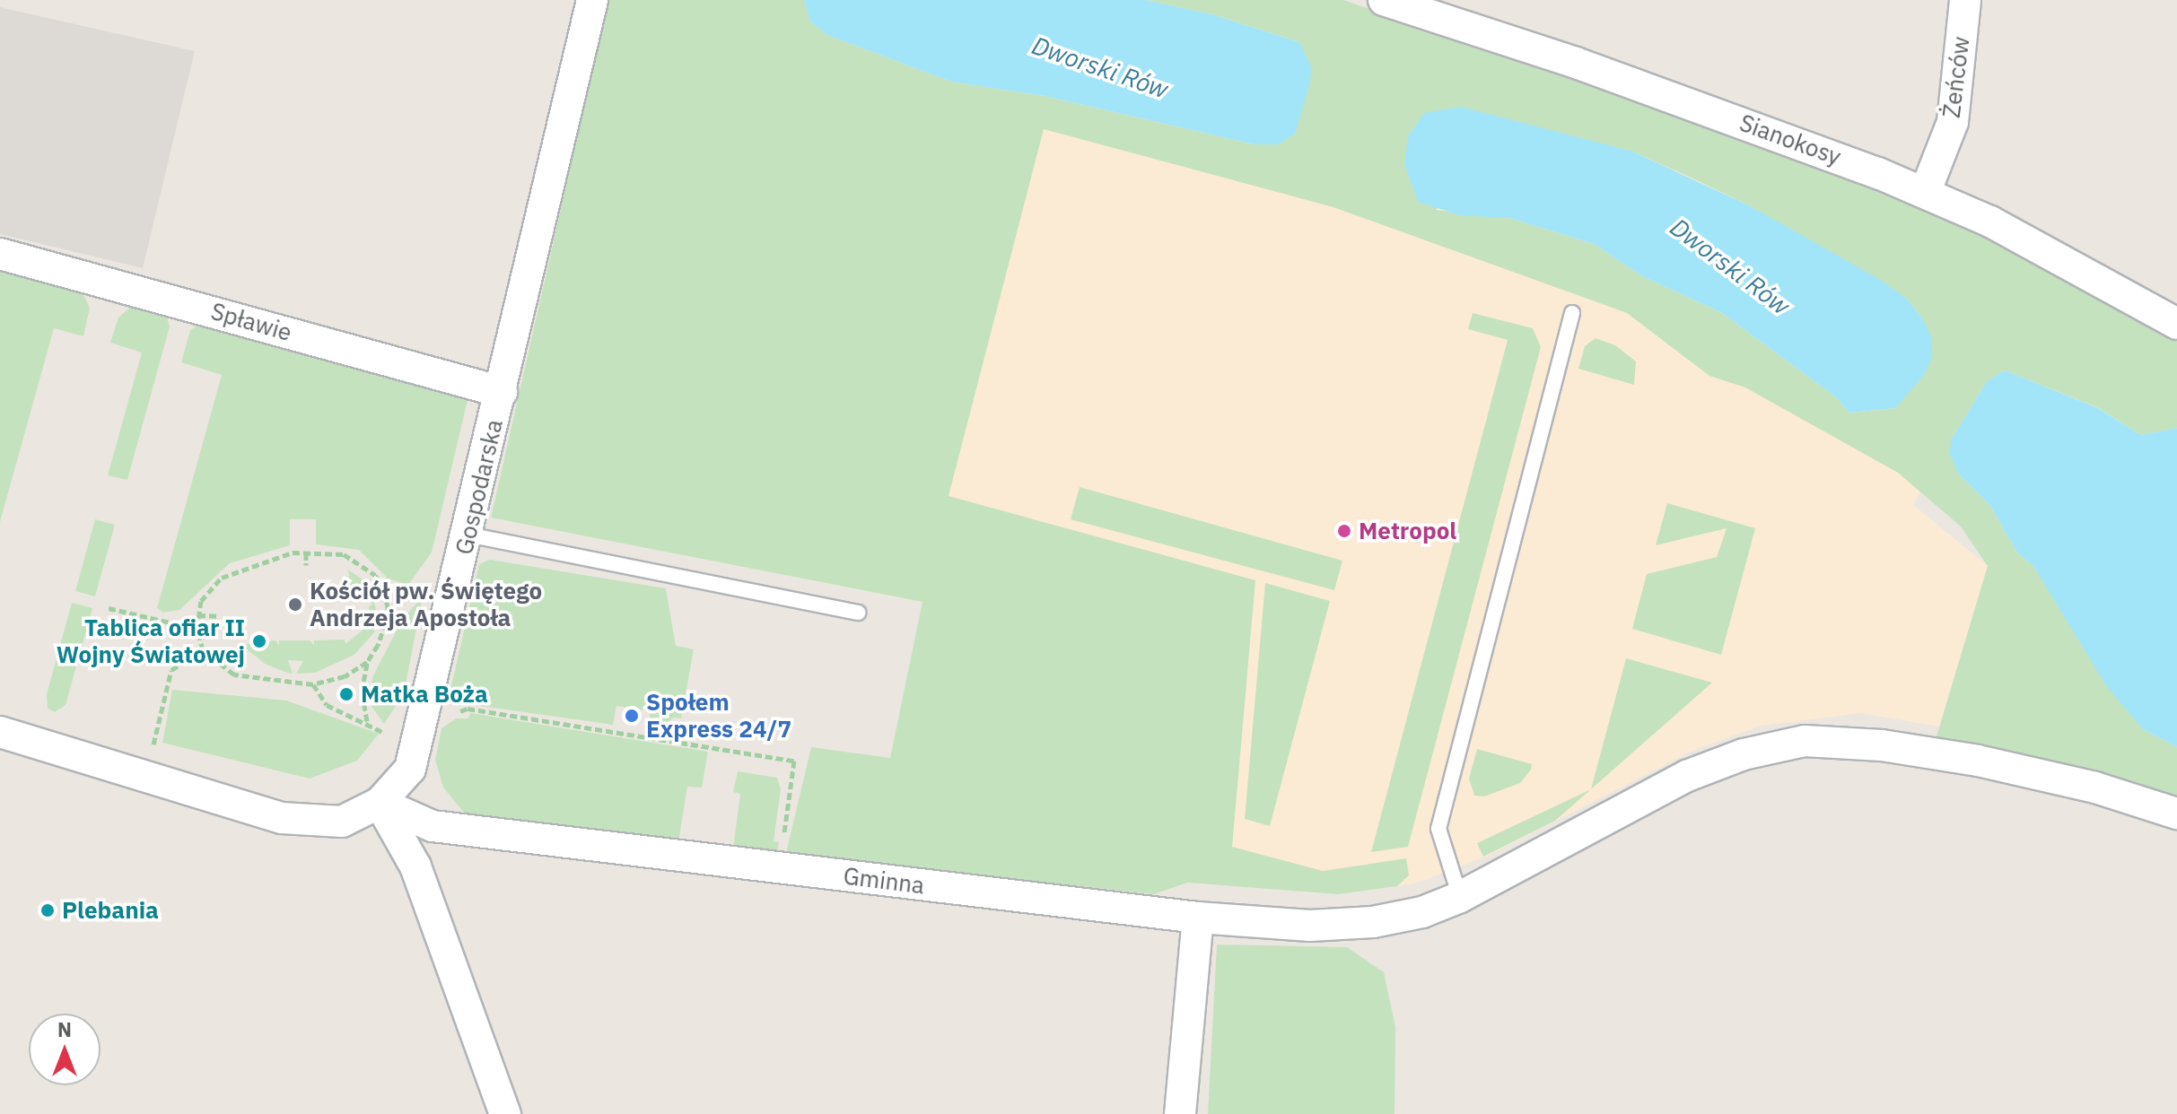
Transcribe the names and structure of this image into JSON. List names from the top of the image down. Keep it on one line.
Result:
{"streets":{"street":["Żeńców","Sianokosy","Spławie","Gospodarska","Gminna"]},"crossings":[["Żeńców","Sianokosy"],["Spławie","Gospodarska"],["Gospodarska","Gminna"]],"water":["Dworski Rów"],"places":["Metropol","Kościół pw. Świętego Andrzeja Apostoła","Tablica ofiar II Wojny Światowej","Matka Boża","Społem Express 24/7","Plebania"],"north":"top"}
